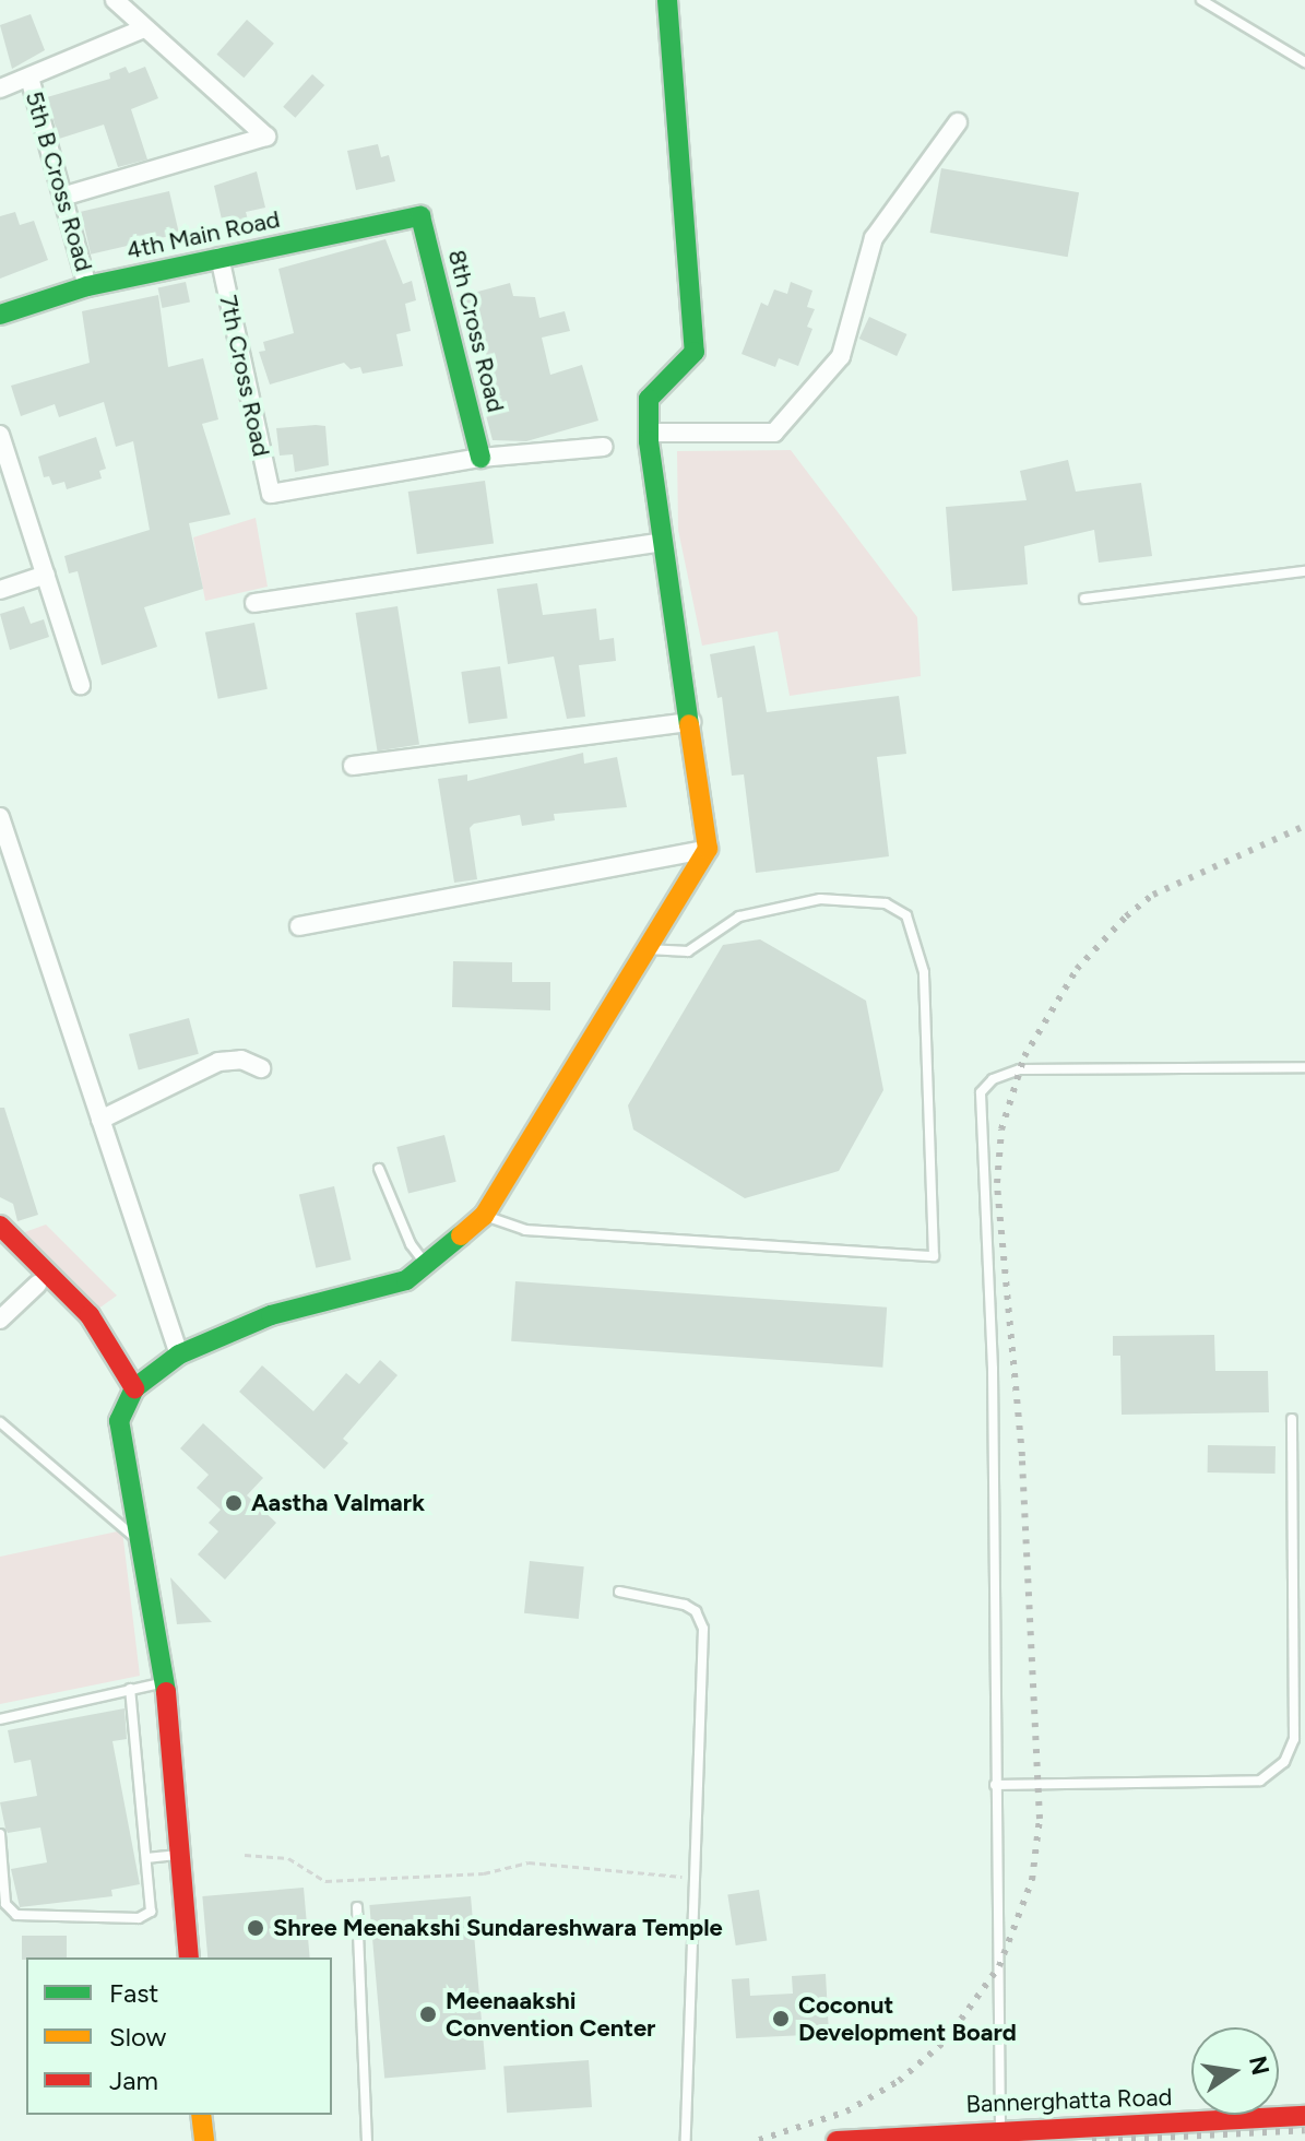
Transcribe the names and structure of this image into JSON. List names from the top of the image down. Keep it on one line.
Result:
{"streets":{"street":["5th B Cross Road","4th Main Road","8th Cross Road","7th Cross Road","Bannerghatta Road"]},"crossings":[["5th B Cross Road","4th Main Road"],["4th Main Road","8th Cross Road"],["4th Main Road","7th Cross Road"],["8th Cross Road","7th Cross Road"]],"places":["Aastha Valmark","Shree Meenakshi Sundareshwara Temple","Meenaakshi Convention Center","Coconut Development Board"],"legend":["Fast","Slow","Jam"],"north":"right"}
